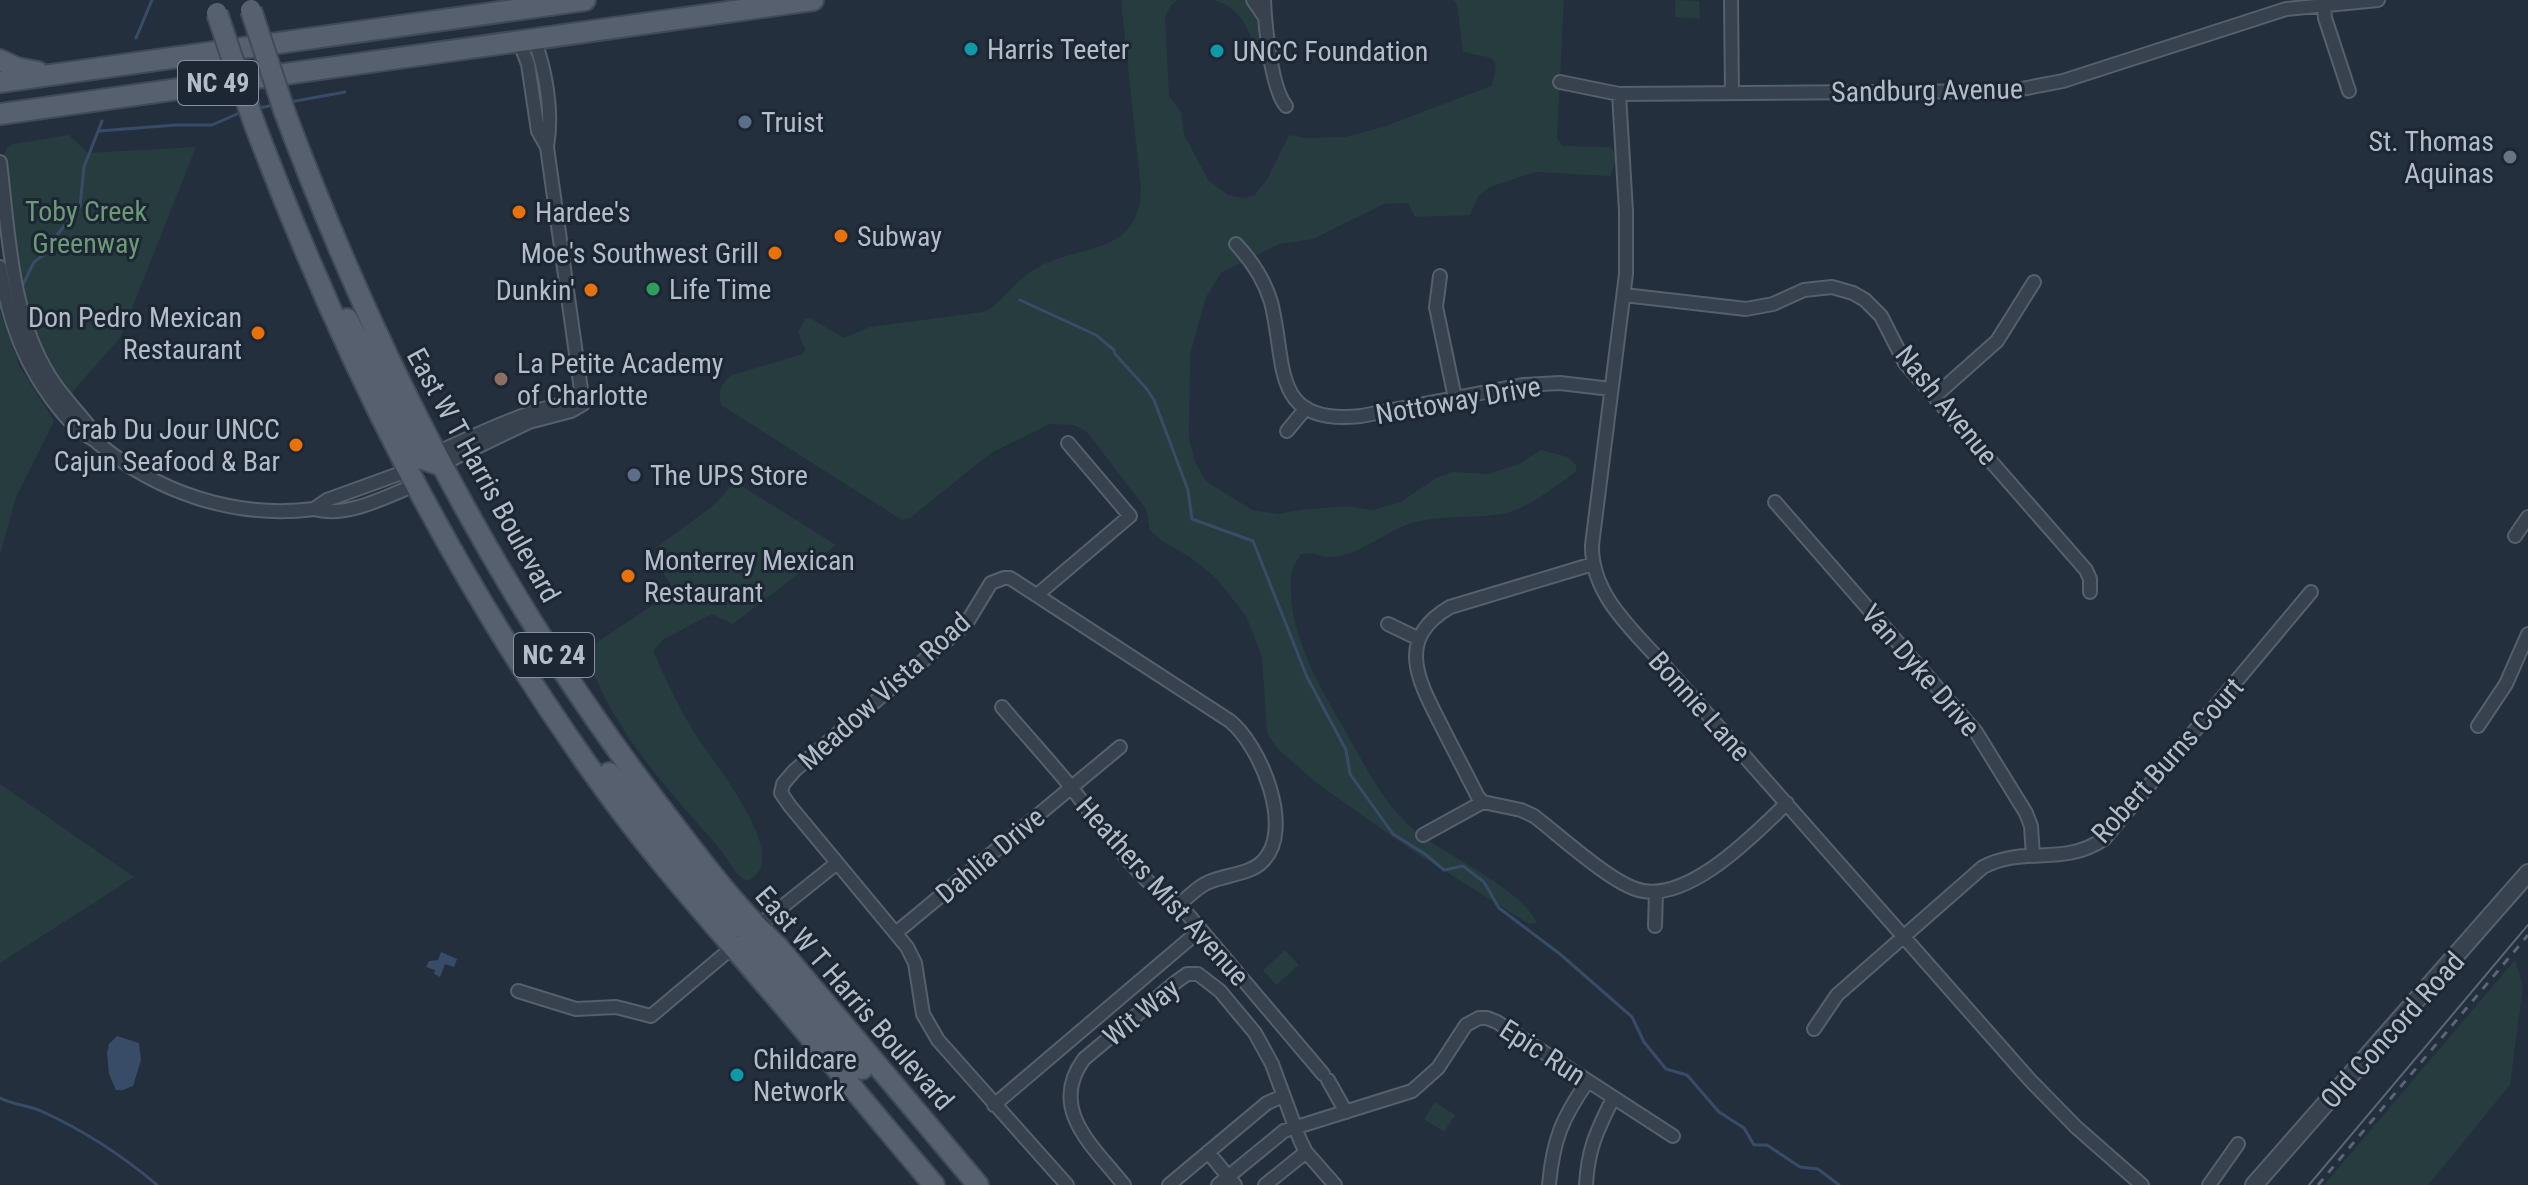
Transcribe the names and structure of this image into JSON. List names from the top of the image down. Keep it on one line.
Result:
{"streets":{"main road":["NC 49","East W T Harris Boulevard","NC 24"],"street":["Sandburg Avenue","Nottoway Drive","Nash Avenue","Van Dyke Drive","Meadow Vista Road","Bonnie Lane","Robert Burns Court","Dahlia Drive","Heathers Mist Avenue","Wit Way","Old Concord Road","Epic Run"]},"crossings":[["Sandburg Avenue","Bonnie Lane"],["Nottoway Drive","Bonnie Lane"],["Nash Avenue","Bonnie Lane"],["Van Dyke Drive","Robert Burns Court"],["Meadow Vista Road","Dahlia Drive"],["Meadow Vista Road","Heathers Mist Avenue"],["Bonnie Lane","Robert Burns Court"],["Dahlia Drive","Heathers Mist Avenue"],["Heathers Mist Avenue","Epic Run"],["Wit Way","Epic Run"]],"parks":["Toby Creek Greenway"],"places":["Harris Teeter","UNCC Foundation","Truist","St. Thomas Aquinas","Hardee's","Subway","Moe's Southwest Grill","Life Time","Dunkin'","Don Pedro Mexican Restaurant","La Petite Academy of Charlotte","Crab Du Jour UNCC Cajun Seafood & Bar","The UPS Store","Monterrey Mexican Restaurant","Childcare Network"]}
